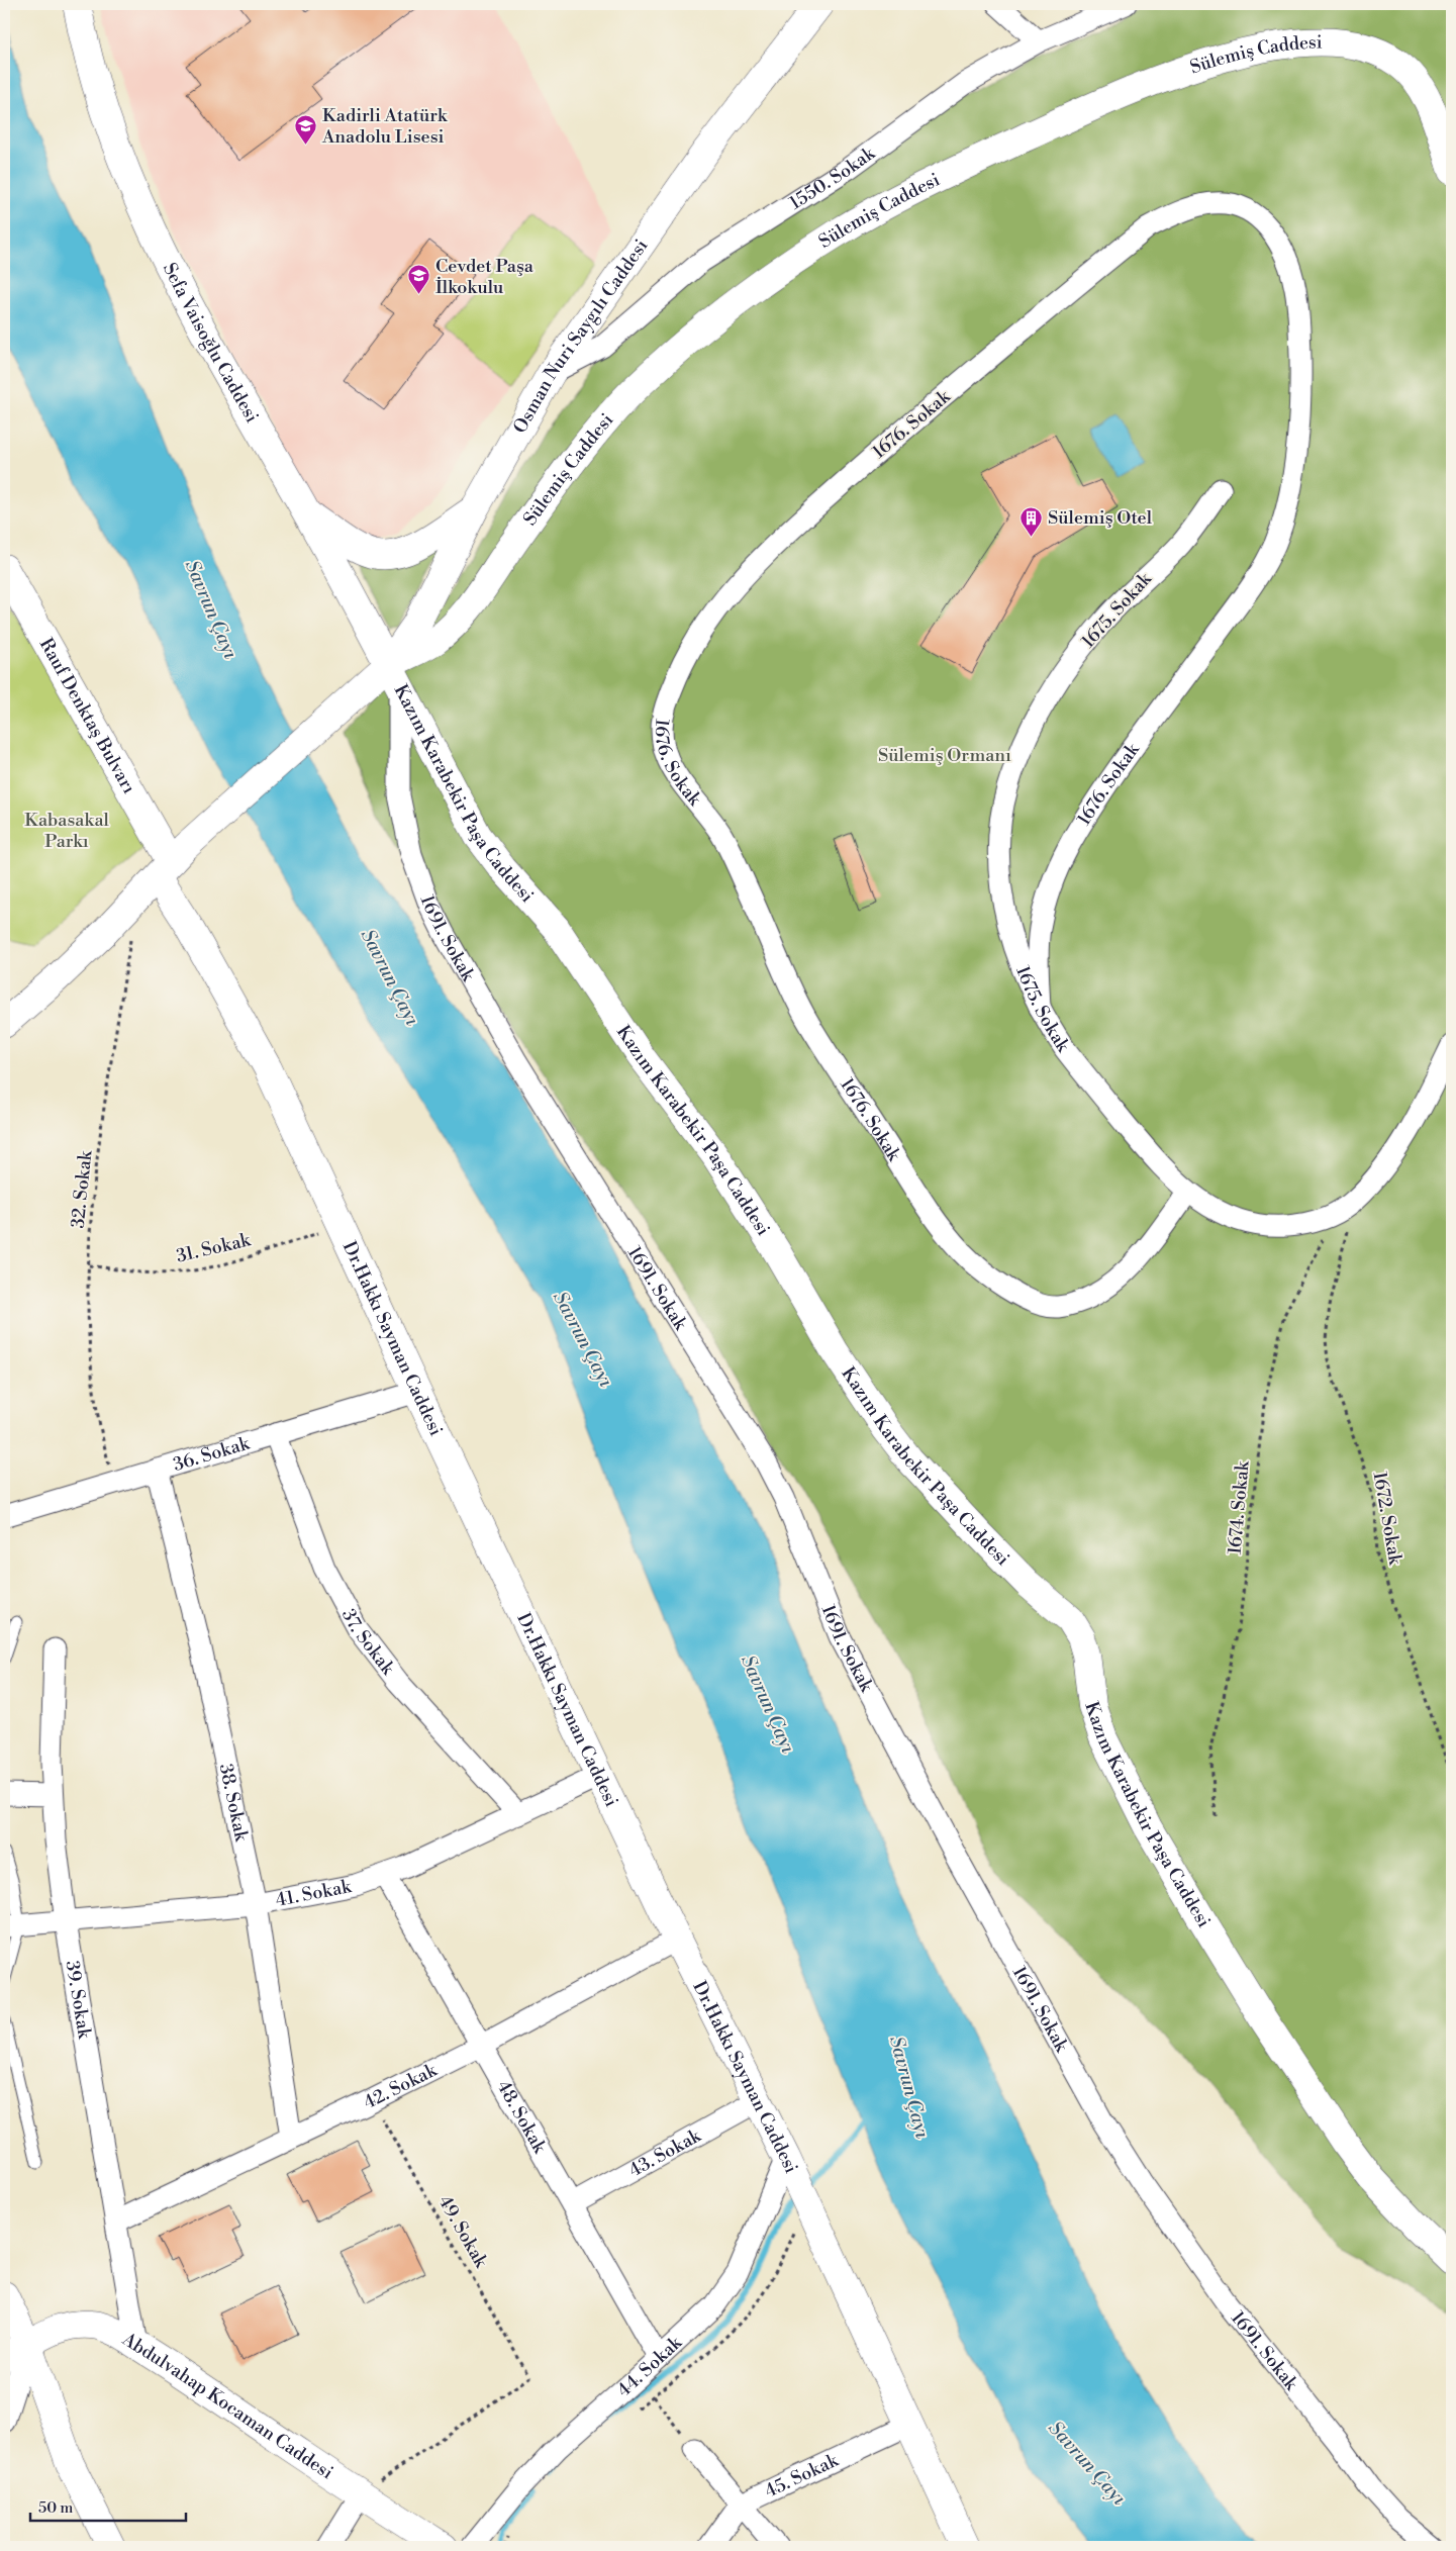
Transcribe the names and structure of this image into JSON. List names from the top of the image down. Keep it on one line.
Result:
{"streets":{"street":["Sülemiş Caddesi","1550. Sokak","Osman Nuri Saygılı Caddesi","Sefa Vaisoğlu Caddesi","1676. Sokak","1675. Sokak","Rauf Denktaş Bulvarı","Kazım Karabekir Paşa Caddesi","1691. Sokak","Dr.Hakkı Sayman Caddesi","36. Sokak","37. Sokak","38. Sokak","41. Sokak","39. Sokak","42. Sokak","48. Sokak","43. Sokak","44. Sokak","Abdulvahap Kocaman Caddesi","45. Sokak"],"path":["32. Sokak","31. Sokak","1674. Sokak","1672. Sokak","49. Sokak"]},"crossings":[["Sülemiş Caddesi","Osman Nuri Saygılı Caddesi"],["Sülemiş Caddesi","Sefa Vaisoğlu Caddesi"],["Sülemiş Caddesi","Kazım Karabekir Paşa Caddesi"],["Sülemiş Caddesi","1691. Sokak"],["1550. Sokak","Osman Nuri Saygılı Caddesi"],["Osman Nuri Saygılı Caddesi","Sefa Vaisoğlu Caddesi"],["Osman Nuri Saygılı Caddesi","Rauf Denktaş Bulvarı"],["Osman Nuri Saygılı Caddesi","Kazım Karabekir Paşa Caddesi"],["Osman Nuri Saygılı Caddesi","1691. Sokak"],["Osman Nuri Saygılı Caddesi","Dr.Hakkı Sayman Caddesi"],["Sefa Vaisoğlu Caddesi","Kazım Karabekir Paşa Caddesi"],["Sefa Vaisoğlu Caddesi","1691. Sokak"],["1676. Sokak","1675. Sokak"],["1675. Sokak","1674. Sokak"],["1675. Sokak","1672. Sokak"],["Rauf Denktaş Bulvarı","Dr.Hakkı Sayman Caddesi"],["Kazım Karabekir Paşa Caddesi","1691. Sokak"],["32. Sokak","31. Sokak"],["32. Sokak","36. Sokak"],["31. Sokak","Dr.Hakkı Sayman Caddesi"],["Dr.Hakkı Sayman Caddesi","36. Sokak"],["Dr.Hakkı Sayman Caddesi","41. Sokak"],["Dr.Hakkı Sayman Caddesi","42. Sokak"],["Dr.Hakkı Sayman Caddesi","43. Sokak"],["Dr.Hakkı Sayman Caddesi","44. Sokak"],["Dr.Hakkı Sayman Caddesi","45. Sokak"],["36. Sokak","37. Sokak"],["36. Sokak","38. Sokak"],["1674. Sokak","1672. Sokak"],["37. Sokak","41. Sokak"],["38. Sokak","41. Sokak"],["38. Sokak","42. Sokak"],["41. Sokak","39. Sokak"],["41. Sokak","48. Sokak"],["39. Sokak","42. Sokak"],["39. Sokak","Abdulvahap Kocaman Caddesi"],["42. Sokak","48. Sokak"],["42. Sokak","49. Sokak"],["48. Sokak","43. Sokak"],["48. Sokak","44. Sokak"],["49. Sokak","Abdulvahap Kocaman Caddesi"]],"water":["Savrun Çayı"],"parks":["Sülemiş Ormanı","Kabasakal Parkı"],"places":{"school or university":["Kadirli Atatürk Anadolu Lisesi","Cevdet Paşa İlkokulu"],"building":["Sülemiş Otel"]},"scale_bar":"50 m"}
